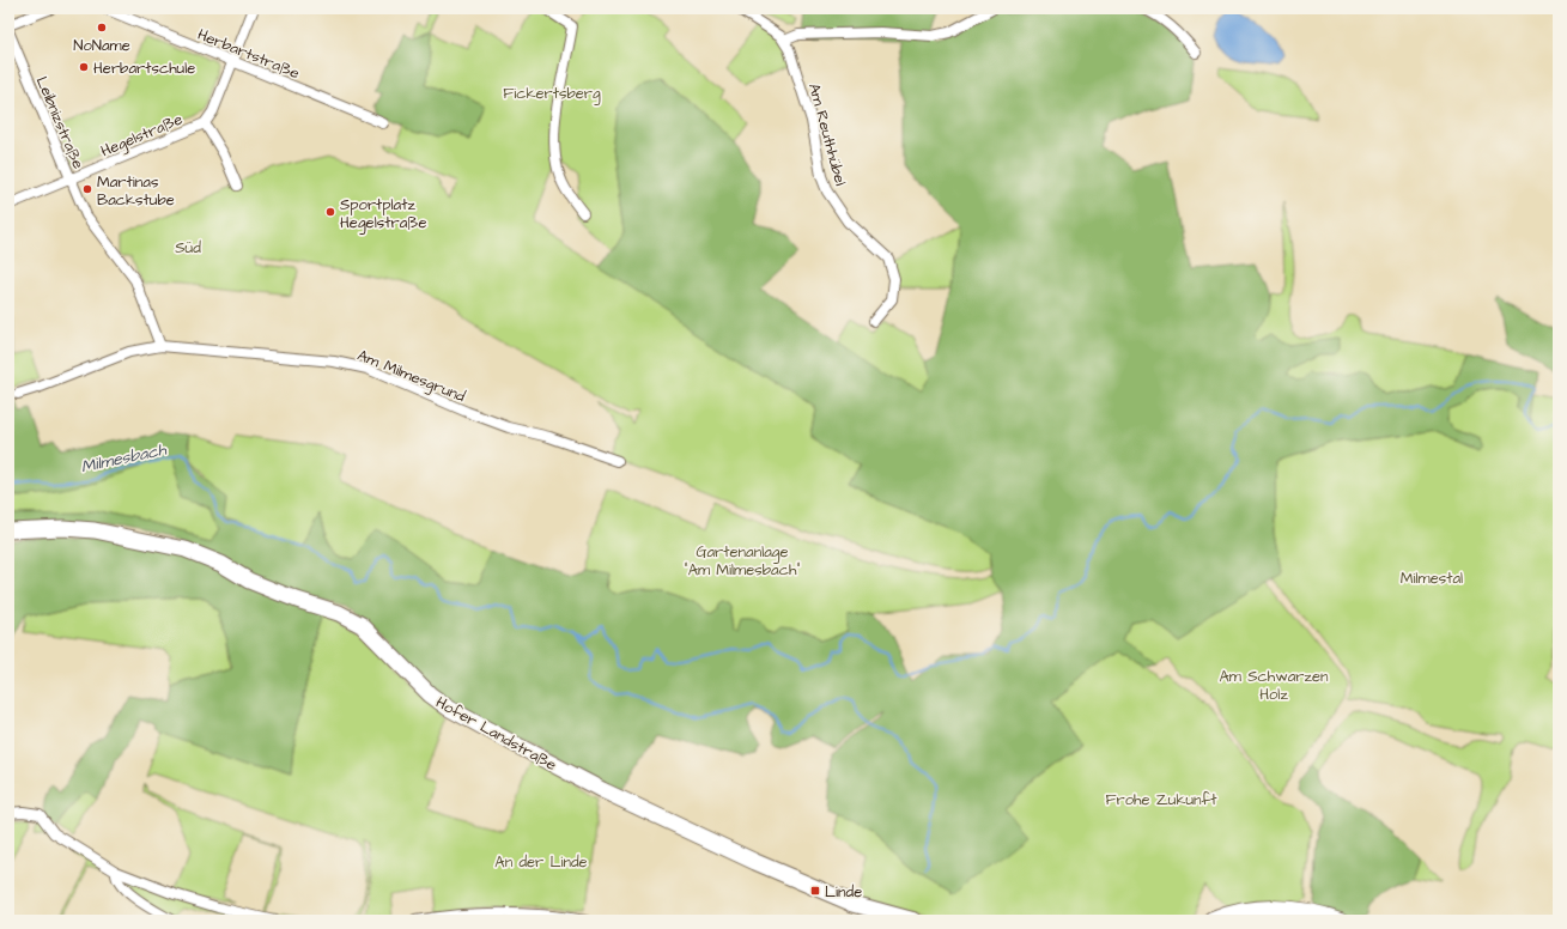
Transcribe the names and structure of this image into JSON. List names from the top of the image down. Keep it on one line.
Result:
{"streets":{"main road":["Hofer Landstraße"],"street":["Herbartstraße","Leibnizstraße","Hegelstraße","Am Reuthhübel","Am Milmesgrund"]},"crossings":[["Herbartstraße","Hegelstraße"],["Leibnizstraße","Hegelstraße"],["Leibnizstraße","Am Milmesgrund"]],"water":["Milmesbach"],"parks":["Fickertsberg","Süd","Gartenanlage \"Am Milmesbach\"","Milmestal","Am Schwarzen Holz","Frohe Zukunft","An der Linde"],"places":{"other":["NoName","Herbartschule","Martinas Backstube","Sportplatz Hegelstraße"],"transit":["Linde"]}}
